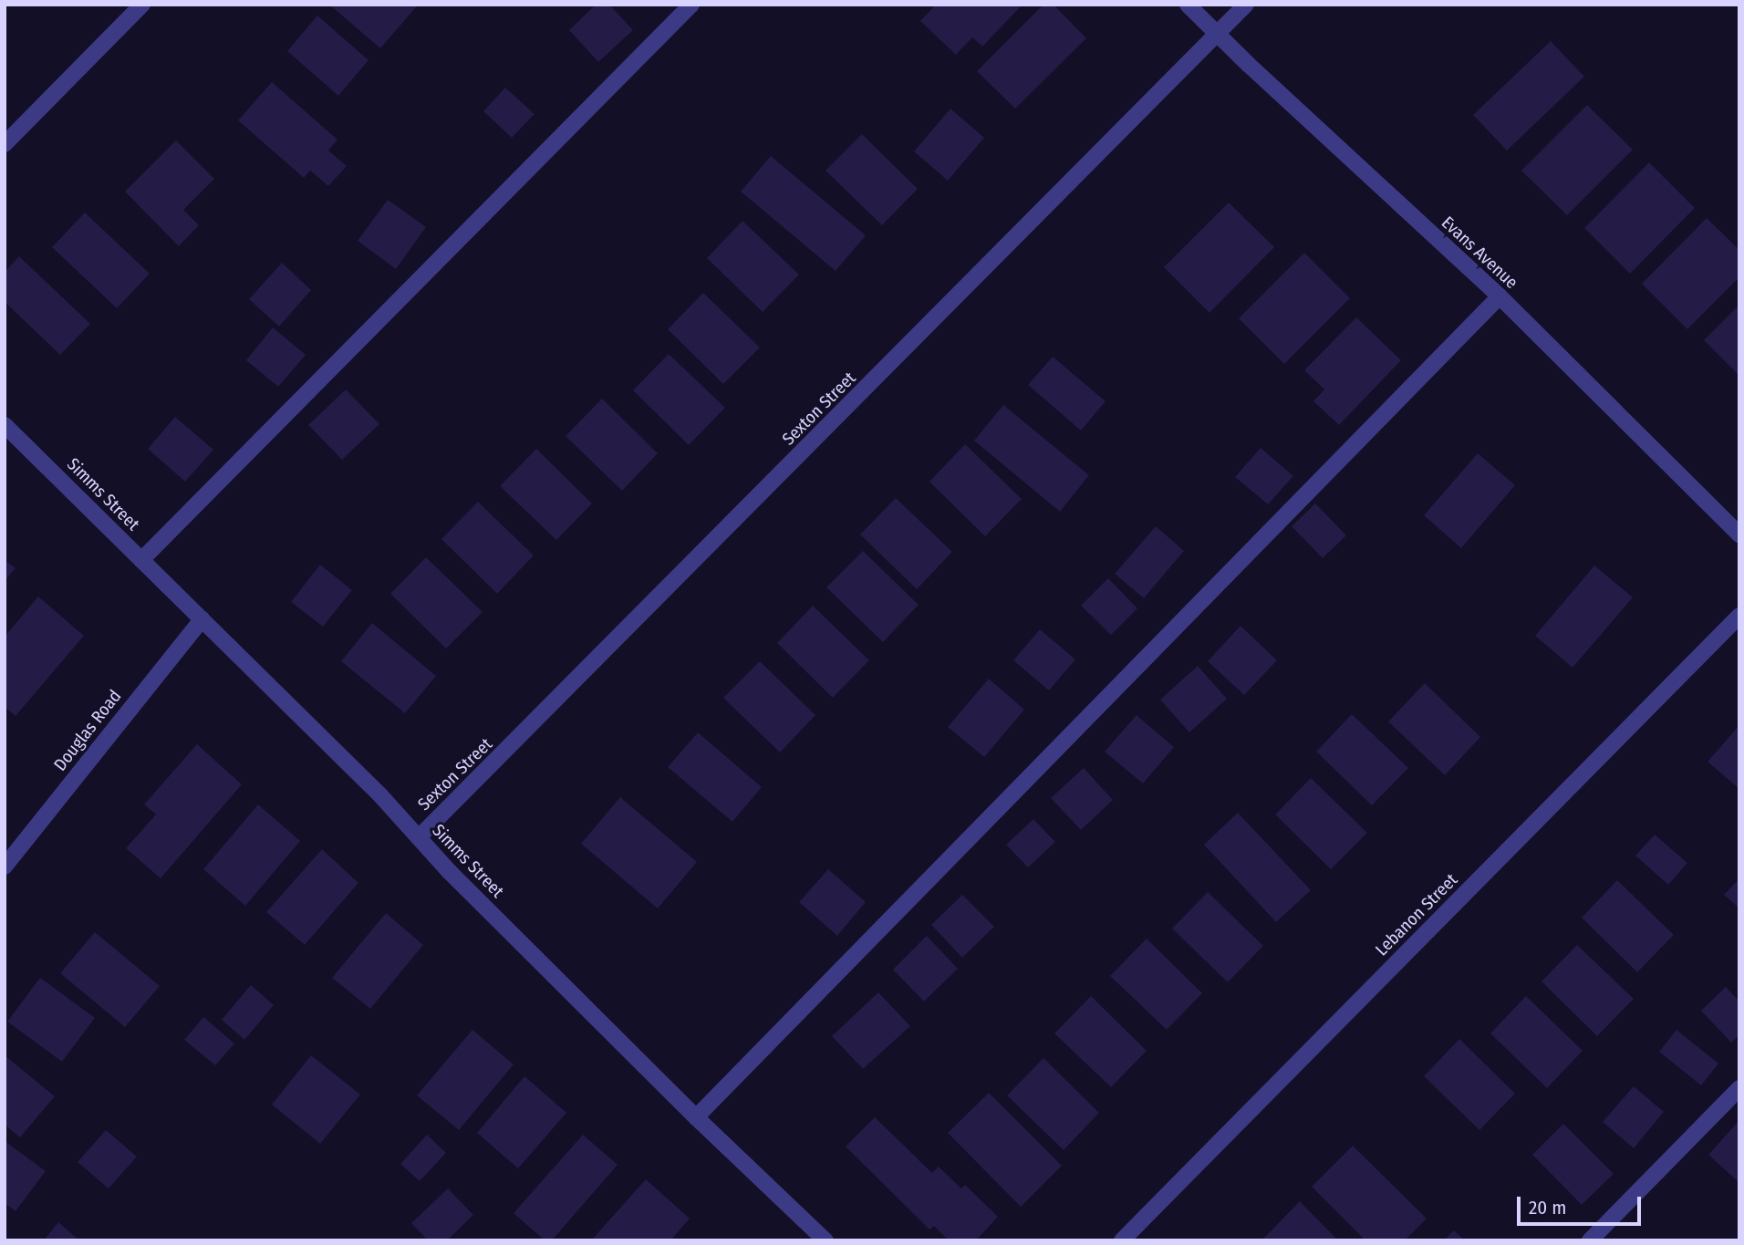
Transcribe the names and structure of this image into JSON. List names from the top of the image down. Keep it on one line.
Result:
{"streets":{"street":["Evans Avenue","Sexton Street","Simms Street","Douglas Road","Lebanon Street"]},"crossings":[["Evans Avenue","Sexton Street"],["Sexton Street","Simms Street"],["Simms Street","Douglas Road"]],"scale_bar":"20 m"}
